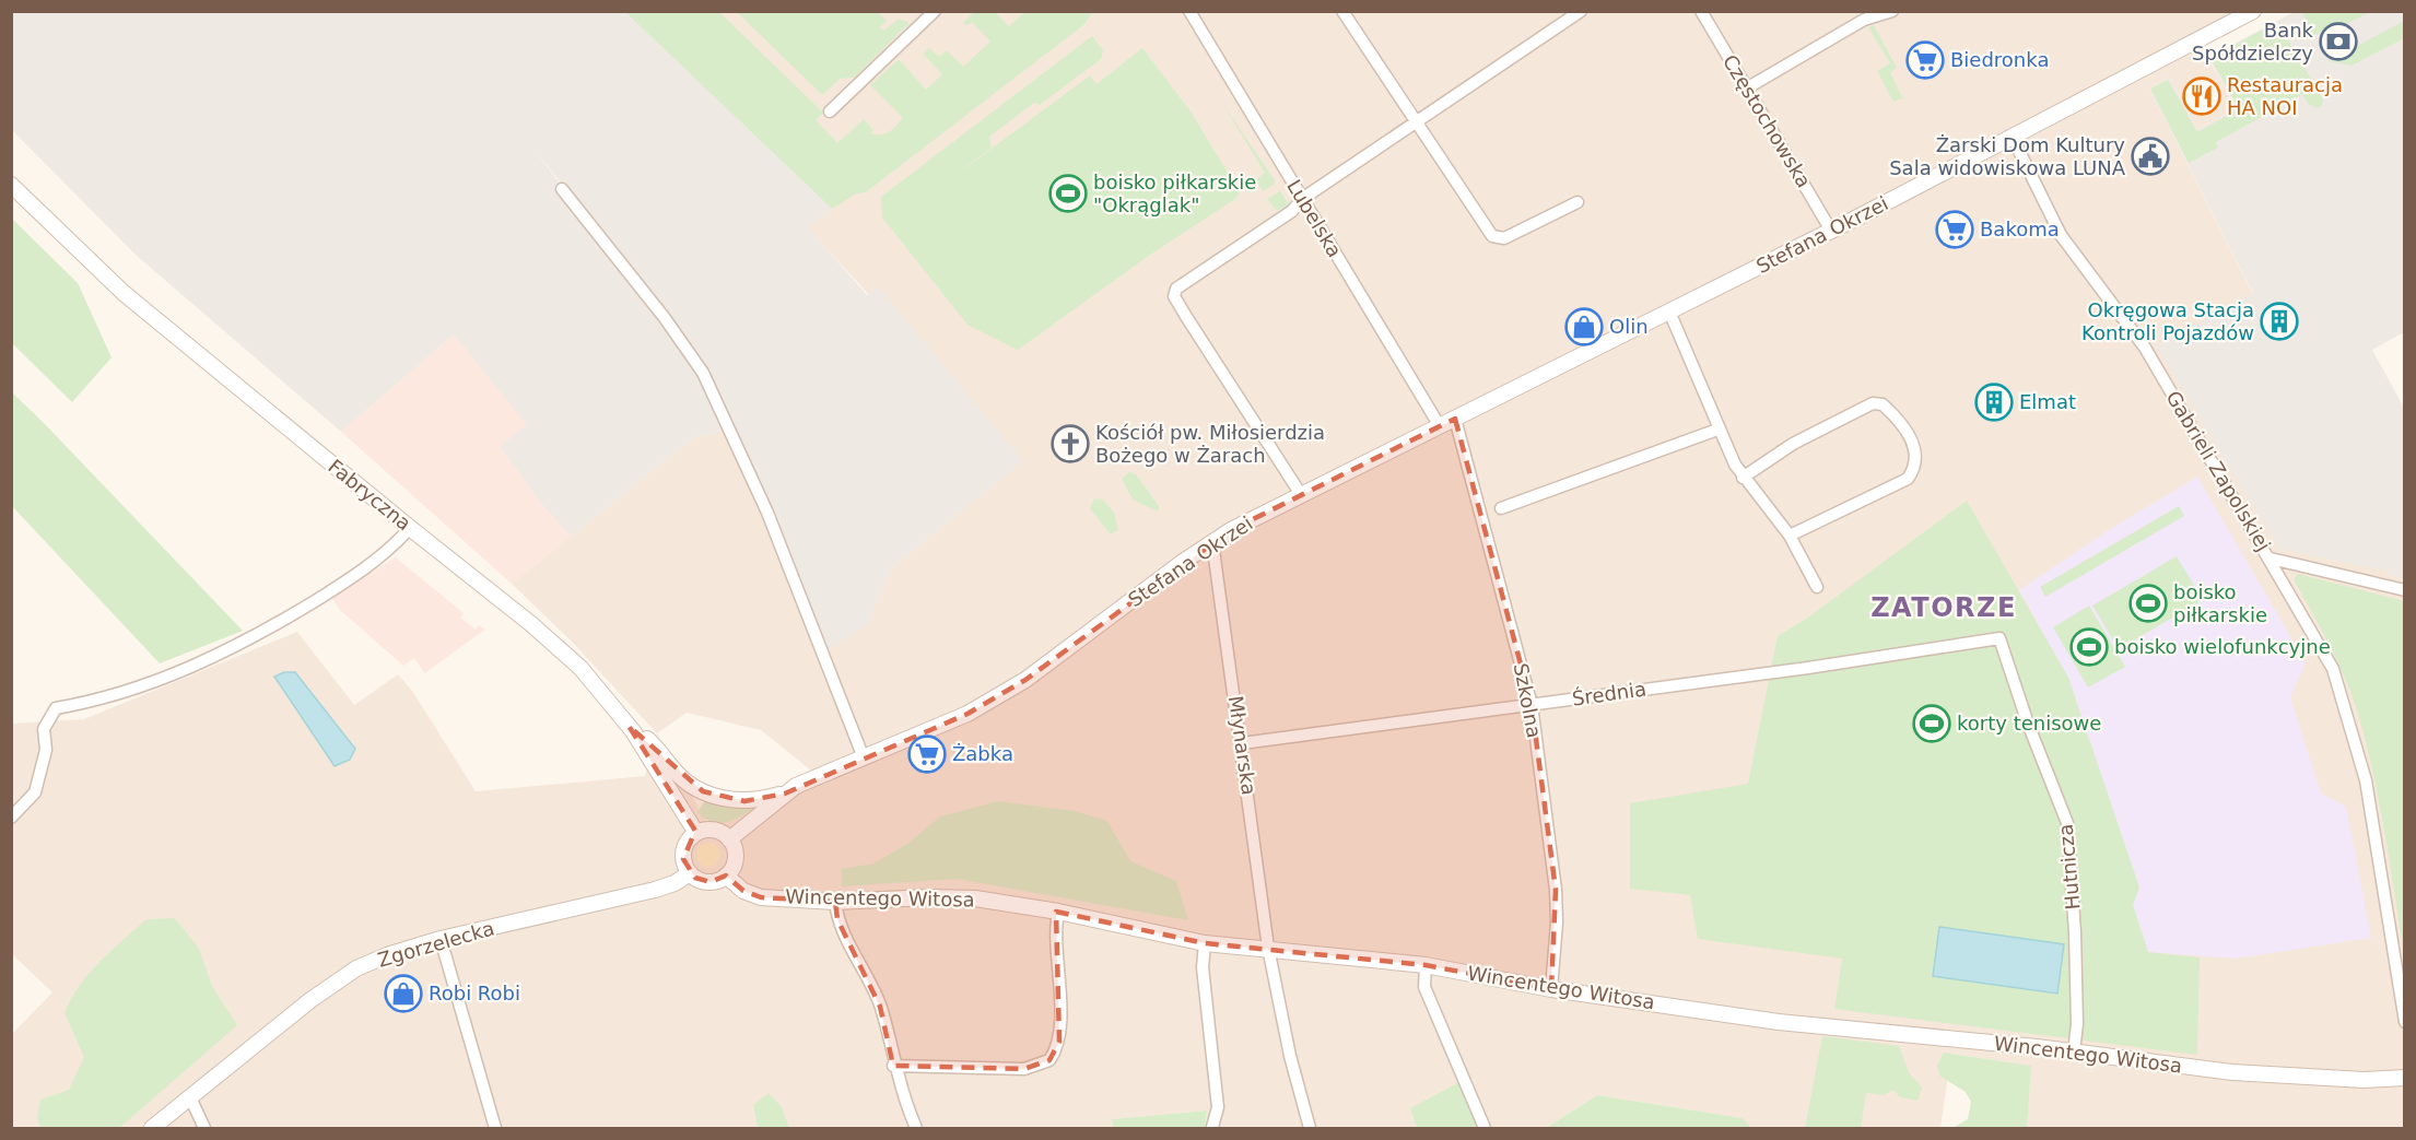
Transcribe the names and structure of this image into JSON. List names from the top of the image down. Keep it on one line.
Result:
{"streets":{"street":["Częstochowska","Lubelska","Stefana Okrzei","Gabrieli Zapolskiej","Fabryczna","Średnia","Szkolna","Młynarska","Hutnicza","Wincentego Witosa","Zgorzelecka"]},"crossings":[["Częstochowska","Stefana Okrzei"],["Lubelska","Stefana Okrzei"],["Stefana Okrzei","Gabrieli Zapolskiej"],["Stefana Okrzei","Fabryczna"],["Stefana Okrzei","Szkolna"],["Stefana Okrzei","Młynarska"],["Stefana Okrzei","Wincentego Witosa"],["Stefana Okrzei","Zgorzelecka"],["Fabryczna","Wincentego Witosa"],["Fabryczna","Zgorzelecka"],["Średnia","Szkolna"],["Średnia","Młynarska"],["Średnia","Hutnicza"],["Szkolna","Wincentego Witosa"],["Młynarska","Wincentego Witosa"],["Hutnicza","Wincentego Witosa"],["Wincentego Witosa","Zgorzelecka"]],"districts":["ZATORZE"],"places":{"bank":["Bank Spółdzielczy"],"supermarket":["Biedronka","Bakoma","Żabka"],"restaurant":["Restauracja HA NOI"],"public building":["Żarski Dom Kultury Sala widowiskowa LUNA"],"sports":["boisko piłkarskie \"Okrąglak\"","boisko piłkarskie","boisko wielofunkcyjne","korty tenisowe"],"building":["Okręgowa Stacja Kontroli Pojazdów","Elmat"],"shop":["Olin","Robi Robi"],"church":["Kościół pw. Miłosierdzia Bożego w Żarach"]}}
